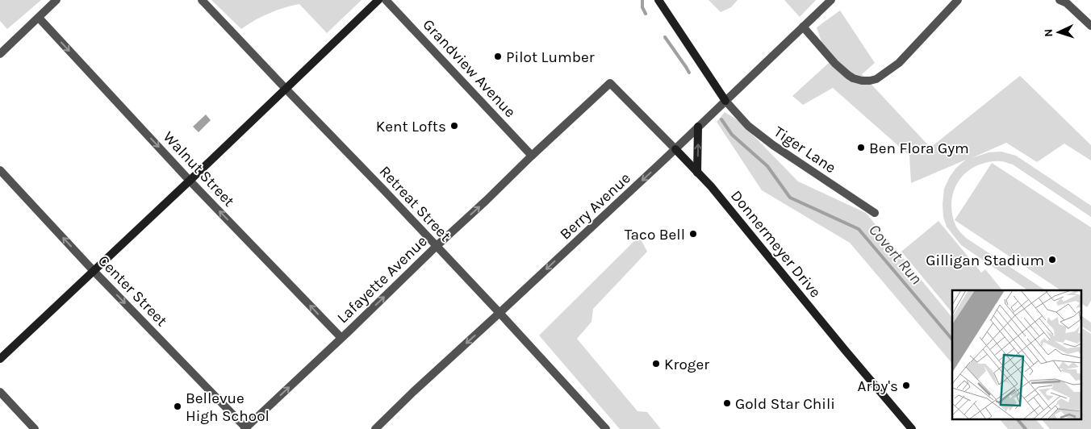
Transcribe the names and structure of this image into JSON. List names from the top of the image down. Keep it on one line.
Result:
{"streets":{"street":["Grandview Avenue","Tiger Lane","Walnut Street","Retreat Street","Berry Avenue","Donnermeyer Drive","Lafayette Avenue","Center Street"]},"crossings":[["Grandview Avenue","Lafayette Avenue"],["Tiger Lane","Berry Avenue"],["Walnut Street","Lafayette Avenue"],["Retreat Street","Berry Avenue"],["Retreat Street","Lafayette Avenue"],["Berry Avenue","Donnermeyer Drive"],["Donnermeyer Drive","Lafayette Avenue"],["Lafayette Avenue","Center Street"]],"one_way":["Berry Avenue","Lafayette Avenue"],"water":["Covert Run"],"places":["Pilot Lumber","Kent Lofts","Ben Flora Gym","Taco Bell","Gilligan Stadium","Kroger","Arby's","Gold Star Chili","Bellevue High School"],"north":"left"}
